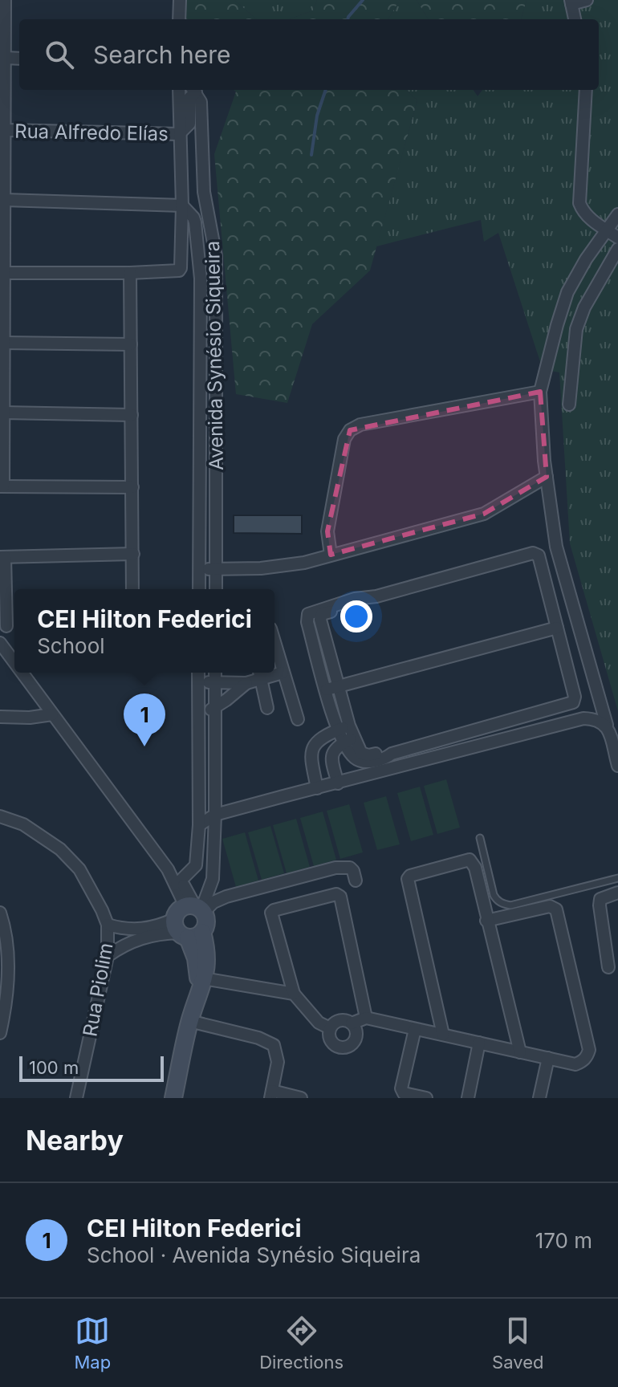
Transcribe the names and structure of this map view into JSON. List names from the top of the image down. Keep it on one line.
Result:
{"streets":{"street":["Rua Alfredo Elías","Avenida Synésio Siqueira","Rua Piolim"]},"crossings":[["Rua Alfredo Elías","Avenida Synésio Siqueira"]],"scale_bar":"100 m","page":{"search":"Search here","popup":["CEI Hilton Federici","School"],"pins":"1","scale":"100 m","heading":"Nearby","list":[{"mark":"1","name":"CEI Hilton Federici","note":"School · Avenida Synésio Siqueira","value":"170 m"}],"nav":["Map","Directions","Saved"]}}
